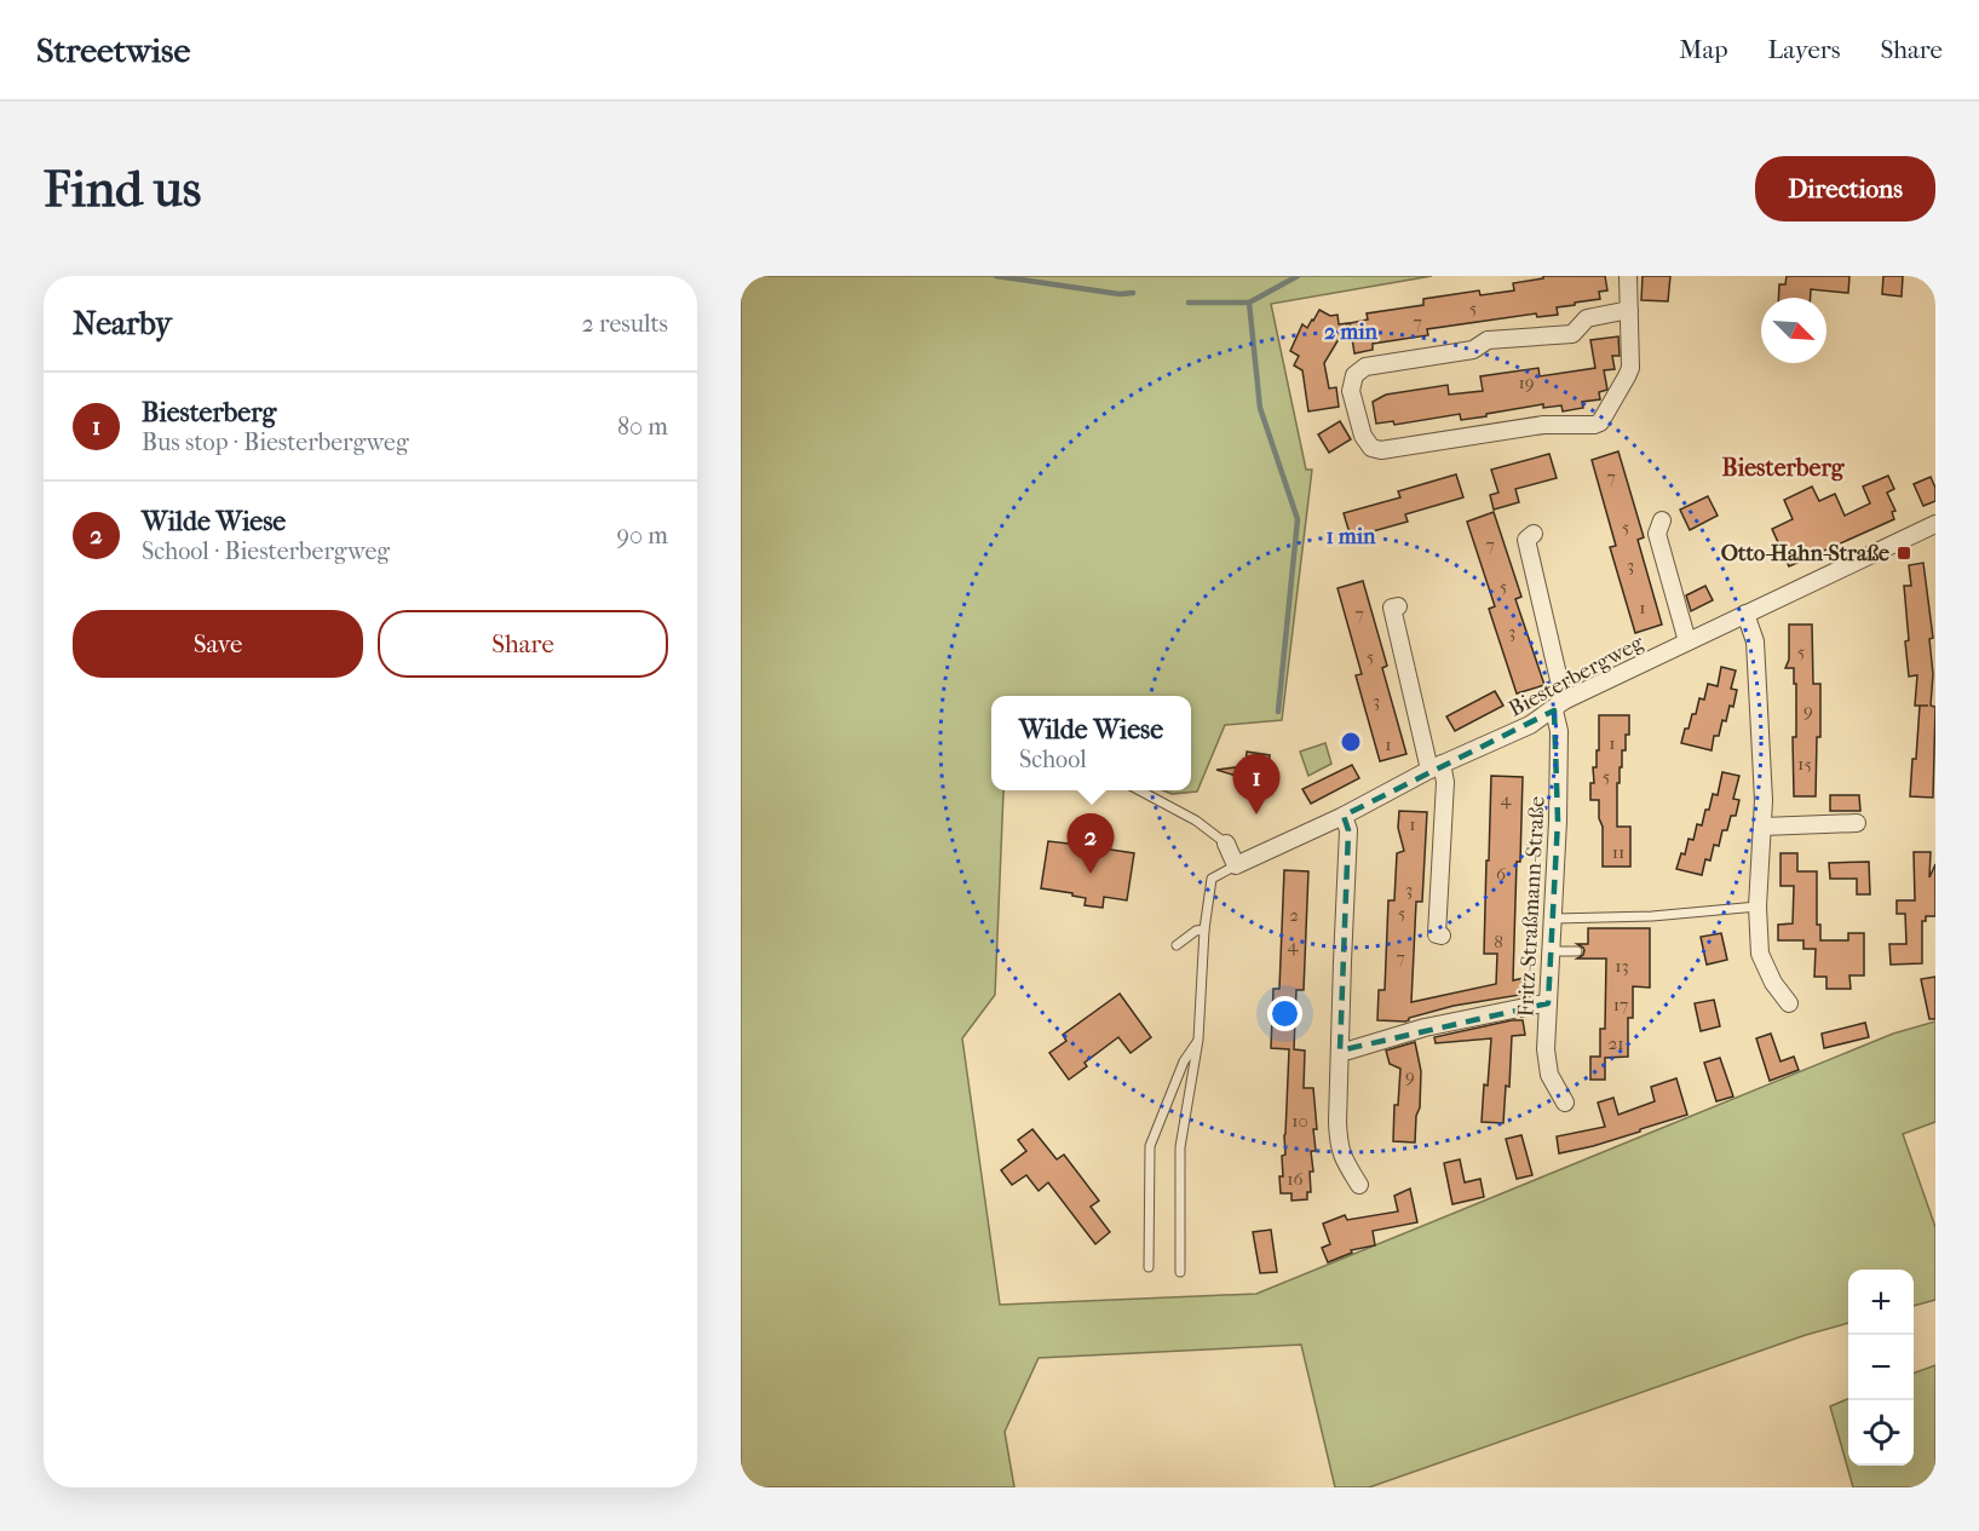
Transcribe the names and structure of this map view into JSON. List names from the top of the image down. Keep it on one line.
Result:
{"streets":{"street":["Biesterbergweg","Fritz-Straßmann-Straße"]},"crossings":[["Biesterbergweg","Fritz-Straßmann-Straße"]],"districts":["Biesterberg"],"places":{"transit":["Otto-Hahn-Straße"]},"house_numbers":["5","7","19","7","5","7","3","5","1","7","3","5","5","3","9","1","1","15","5","4","1","11","6","3","5","2","8","4","7","13","17","21","9","10","16"],"north":"bottom right","page":{"header":"Streetwise","nav":["Map","Layers","Share"],"buttons":["Directions",["Save","Share"]],"title":"Find us","heading":["Nearby","2 results"],"list":[{"mark":"1","name":"Biesterberg","note":"Bus stop · Biesterbergweg","value":"80 m"},{"mark":"2","name":"Wilde Wiese","note":"School · Biesterbergweg","value":"90 m"}],"popup":["Wilde Wiese","School"],"pins":["1","2"],"map_buttons":["+","−"]},"rings":["2 min","1 min"]}
